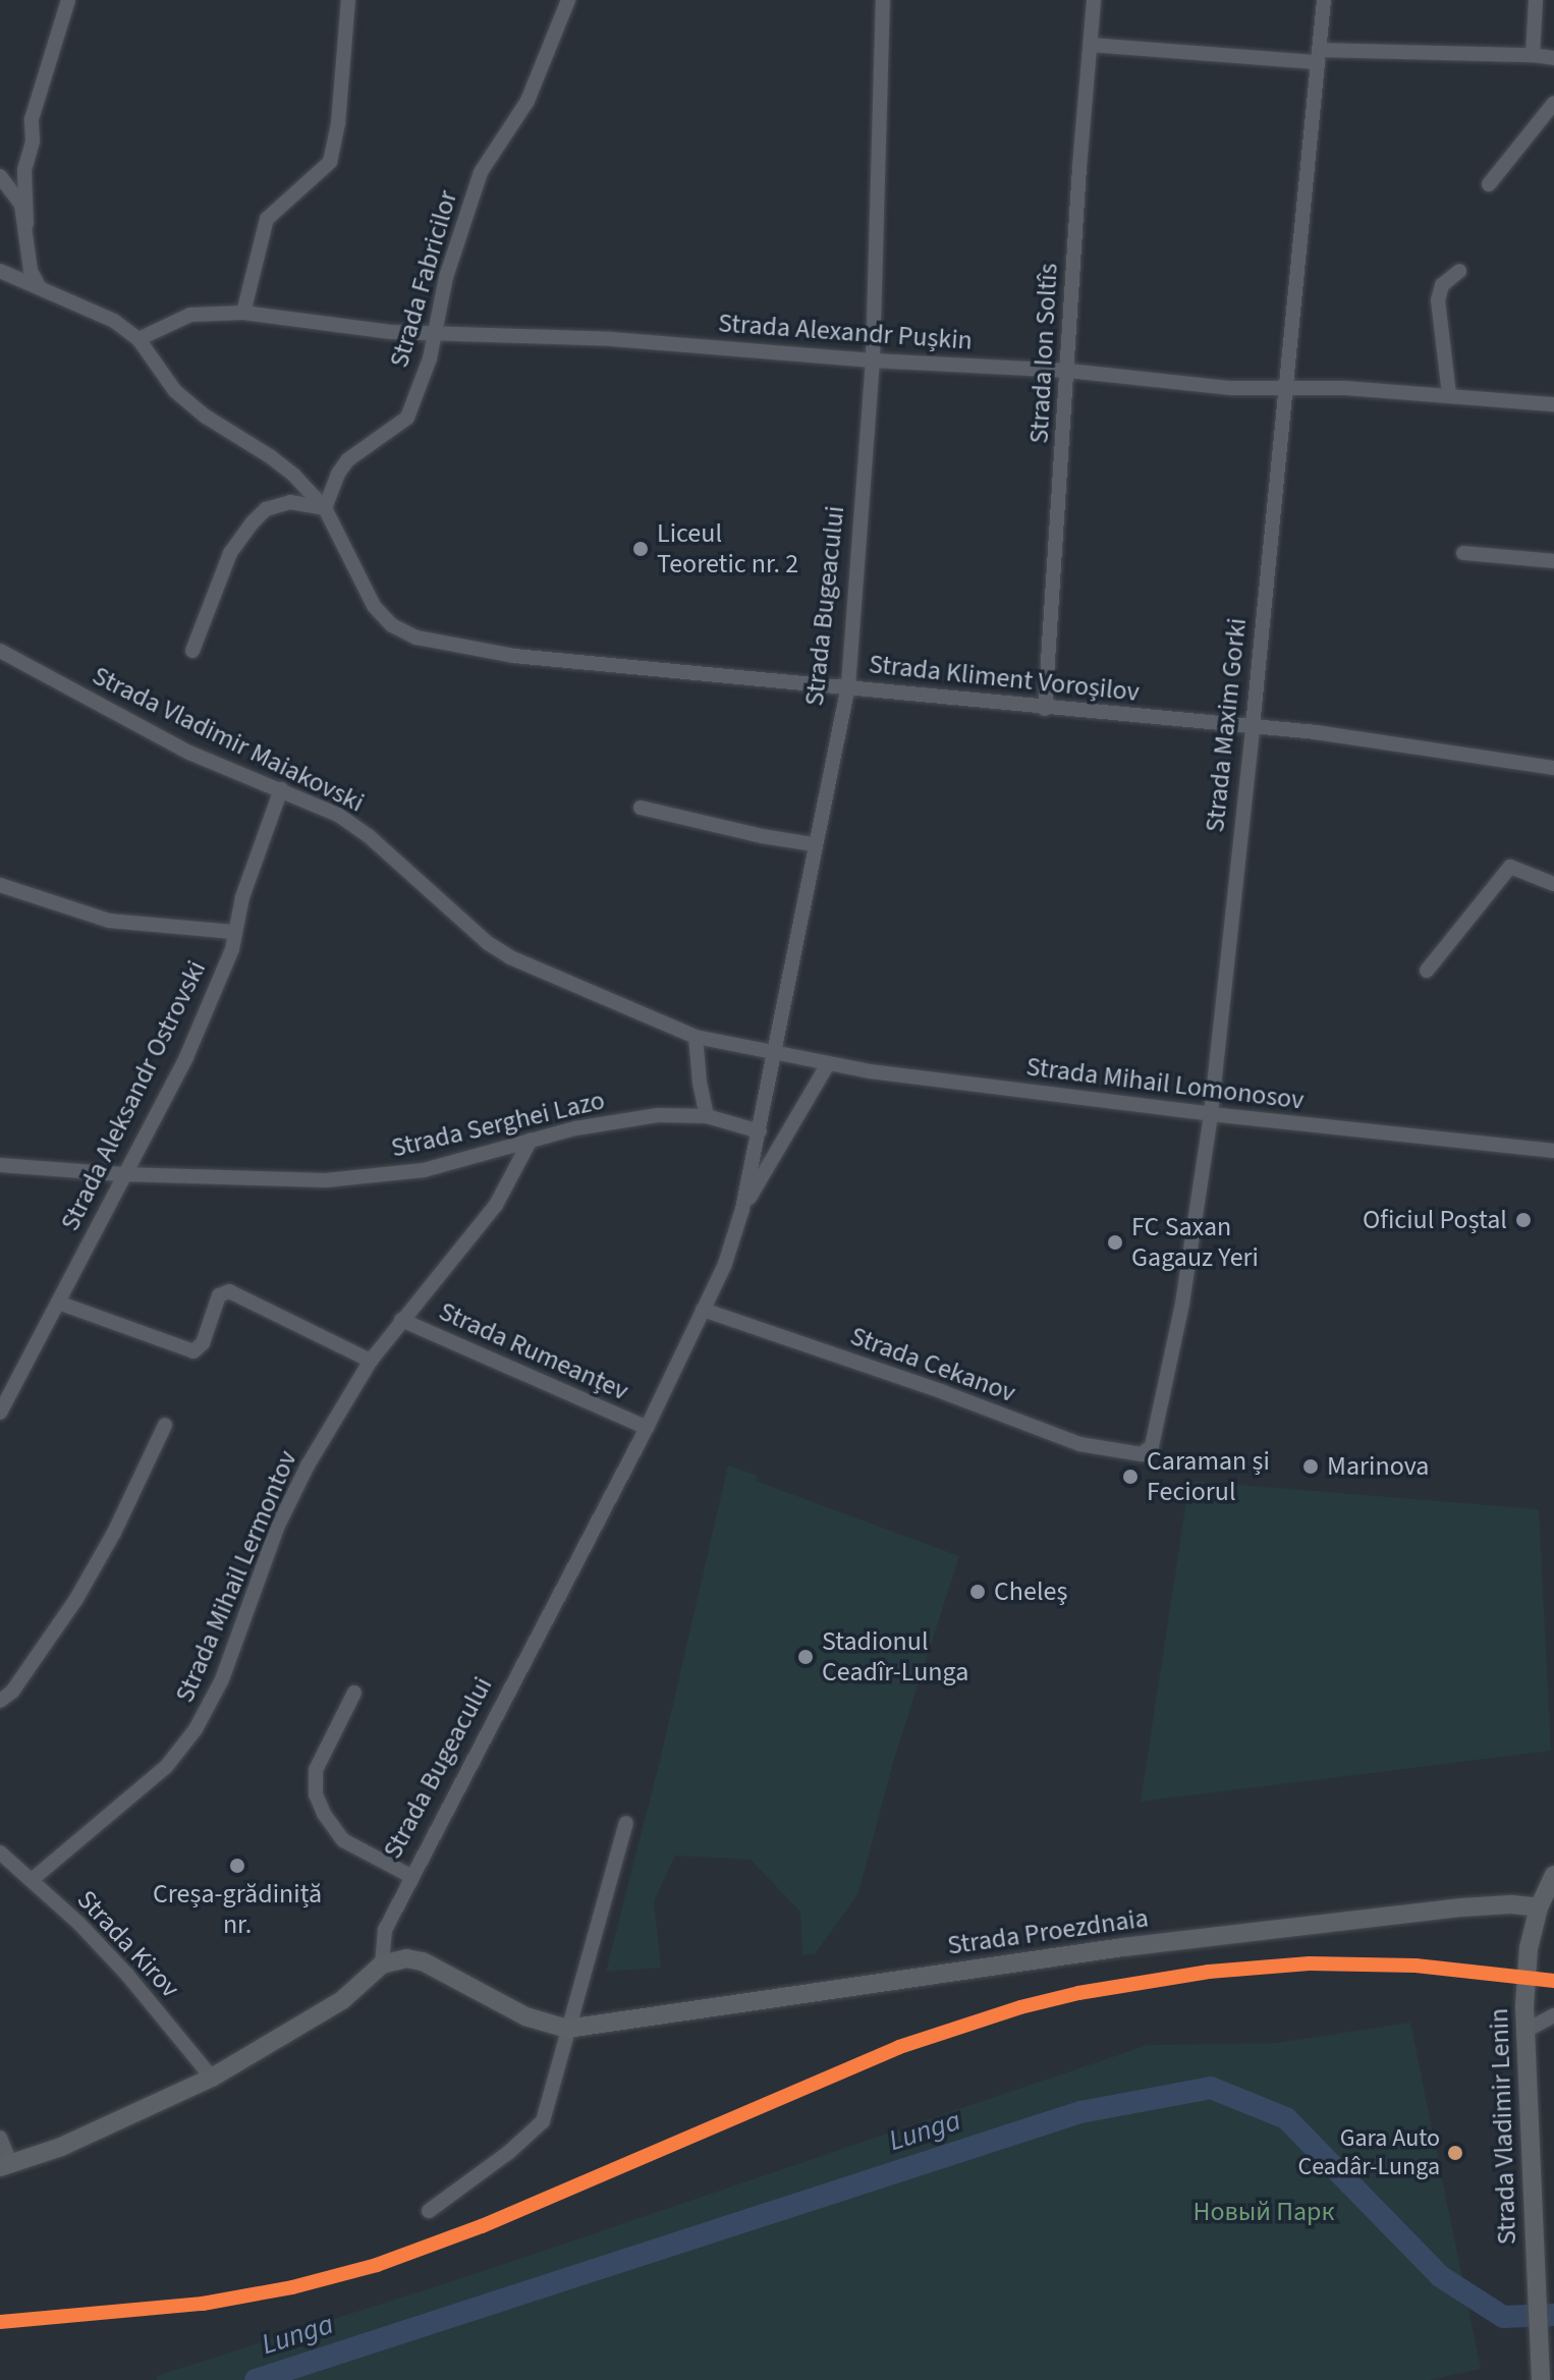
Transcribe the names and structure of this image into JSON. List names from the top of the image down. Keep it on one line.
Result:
{"streets":{"main road":["Strada Proezdnaia","Strada Vladimir Lenin"],"street":["Strada Fabricilor","Strada Alexandr Pușkin","Strada Ion Soltîs","Strada Bugeacului","Strada Kliment Voroșilov","Strada Maxim Gorki","Strada Vladimir Maiakovski","Strada Mihail Lomonosov","Strada Aleksandr Ostrovski","Strada Serghei Lazo","Strada Rumeanțev","Strada Cekanov","Strada Mihail Lermontov","Strada Kirov"]},"crossings":[["Strada Fabricilor","Strada Alexandr Pușkin"],["Strada Fabricilor","Strada Kliment Voroșilov"],["Strada Alexandr Pușkin","Strada Ion Soltîs"],["Strada Alexandr Pușkin","Strada Bugeacului"],["Strada Alexandr Pușkin","Strada Kliment Voroșilov"],["Strada Alexandr Pușkin","Strada Maxim Gorki"],["Strada Ion Soltîs","Strada Kliment Voroșilov"],["Strada Bugeacului","Strada Kliment Voroșilov"],["Strada Bugeacului","Strada Vladimir Maiakovski"],["Strada Bugeacului","Strada Mihail Lomonosov"],["Strada Bugeacului","Strada Serghei Lazo"],["Strada Bugeacului","Strada Rumeanțev"],["Strada Bugeacului","Strada Cekanov"],["Strada Bugeacului","Strada Proezdnaia"],["Strada Kliment Voroșilov","Strada Maxim Gorki"],["Strada Maxim Gorki","Strada Mihail Lomonosov"],["Strada Maxim Gorki","Strada Cekanov"],["Strada Vladimir Maiakovski","Strada Mihail Lomonosov"],["Strada Vladimir Maiakovski","Strada Aleksandr Ostrovski"],["Strada Aleksandr Ostrovski","Strada Serghei Lazo"],["Strada Serghei Lazo","Strada Mihail Lermontov"],["Strada Rumeanțev","Strada Mihail Lermontov"],["Strada Mihail Lermontov","Strada Kirov"],["Strada Proezdnaia","Strada Vladimir Lenin"]],"water":["Lunga"],"parks":["Новый Парк"],"places":["Liceul Teoretic nr. 2","Oficiul Poștal","FC Saxan Gagauz Yeri","Marinova","Caraman și Feciorul","Cheleş","Stadionul Ceadîr-Lunga","Creșa-grădiniță nr.","Gara Auto Ceadâr-Lunga"]}
